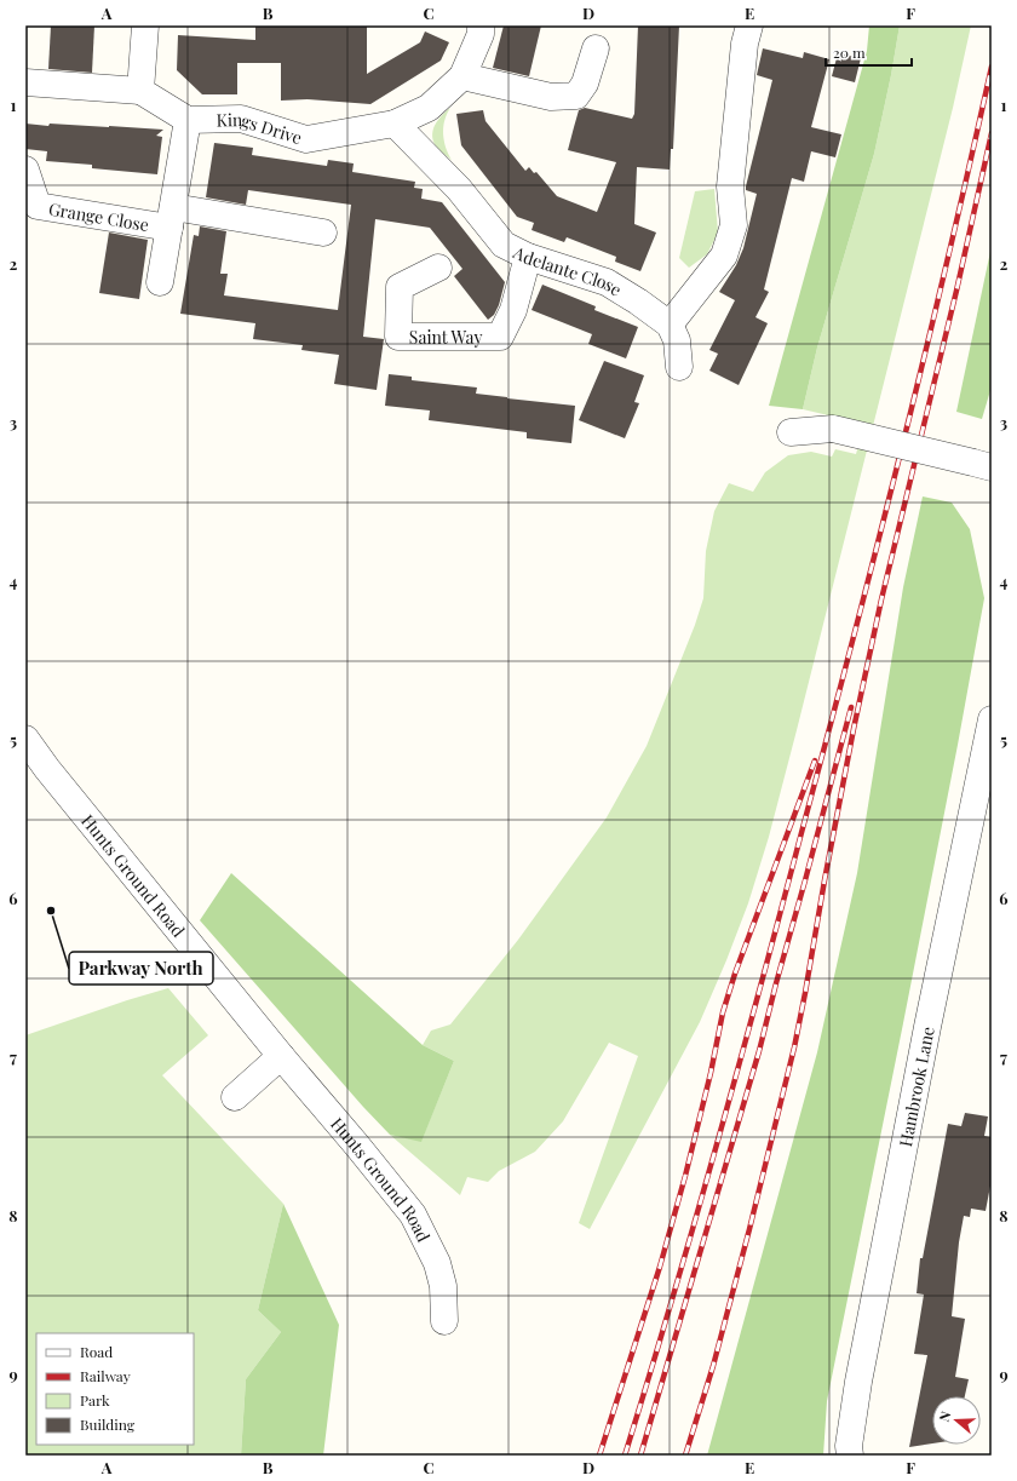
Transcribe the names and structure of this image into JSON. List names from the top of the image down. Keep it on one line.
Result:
{"streets":{"street":["Kings Drive","Grange Close","Adelante Close","Saint Way","Hunts Ground Road","Hambrook Lane"]},"crossings":[["Kings Drive","Grange Close"],["Kings Drive","Adelante Close"],["Adelante Close","Saint Way"]],"places":["Parkway North"],"legend":["Road","Railway","Park","Building"],"scale_bar":"20 m","north":"left","grid":{"columns":["A","B","C","D","E","F"],"rows":["1","2","3","4","5","6","7","8","9"]}}
